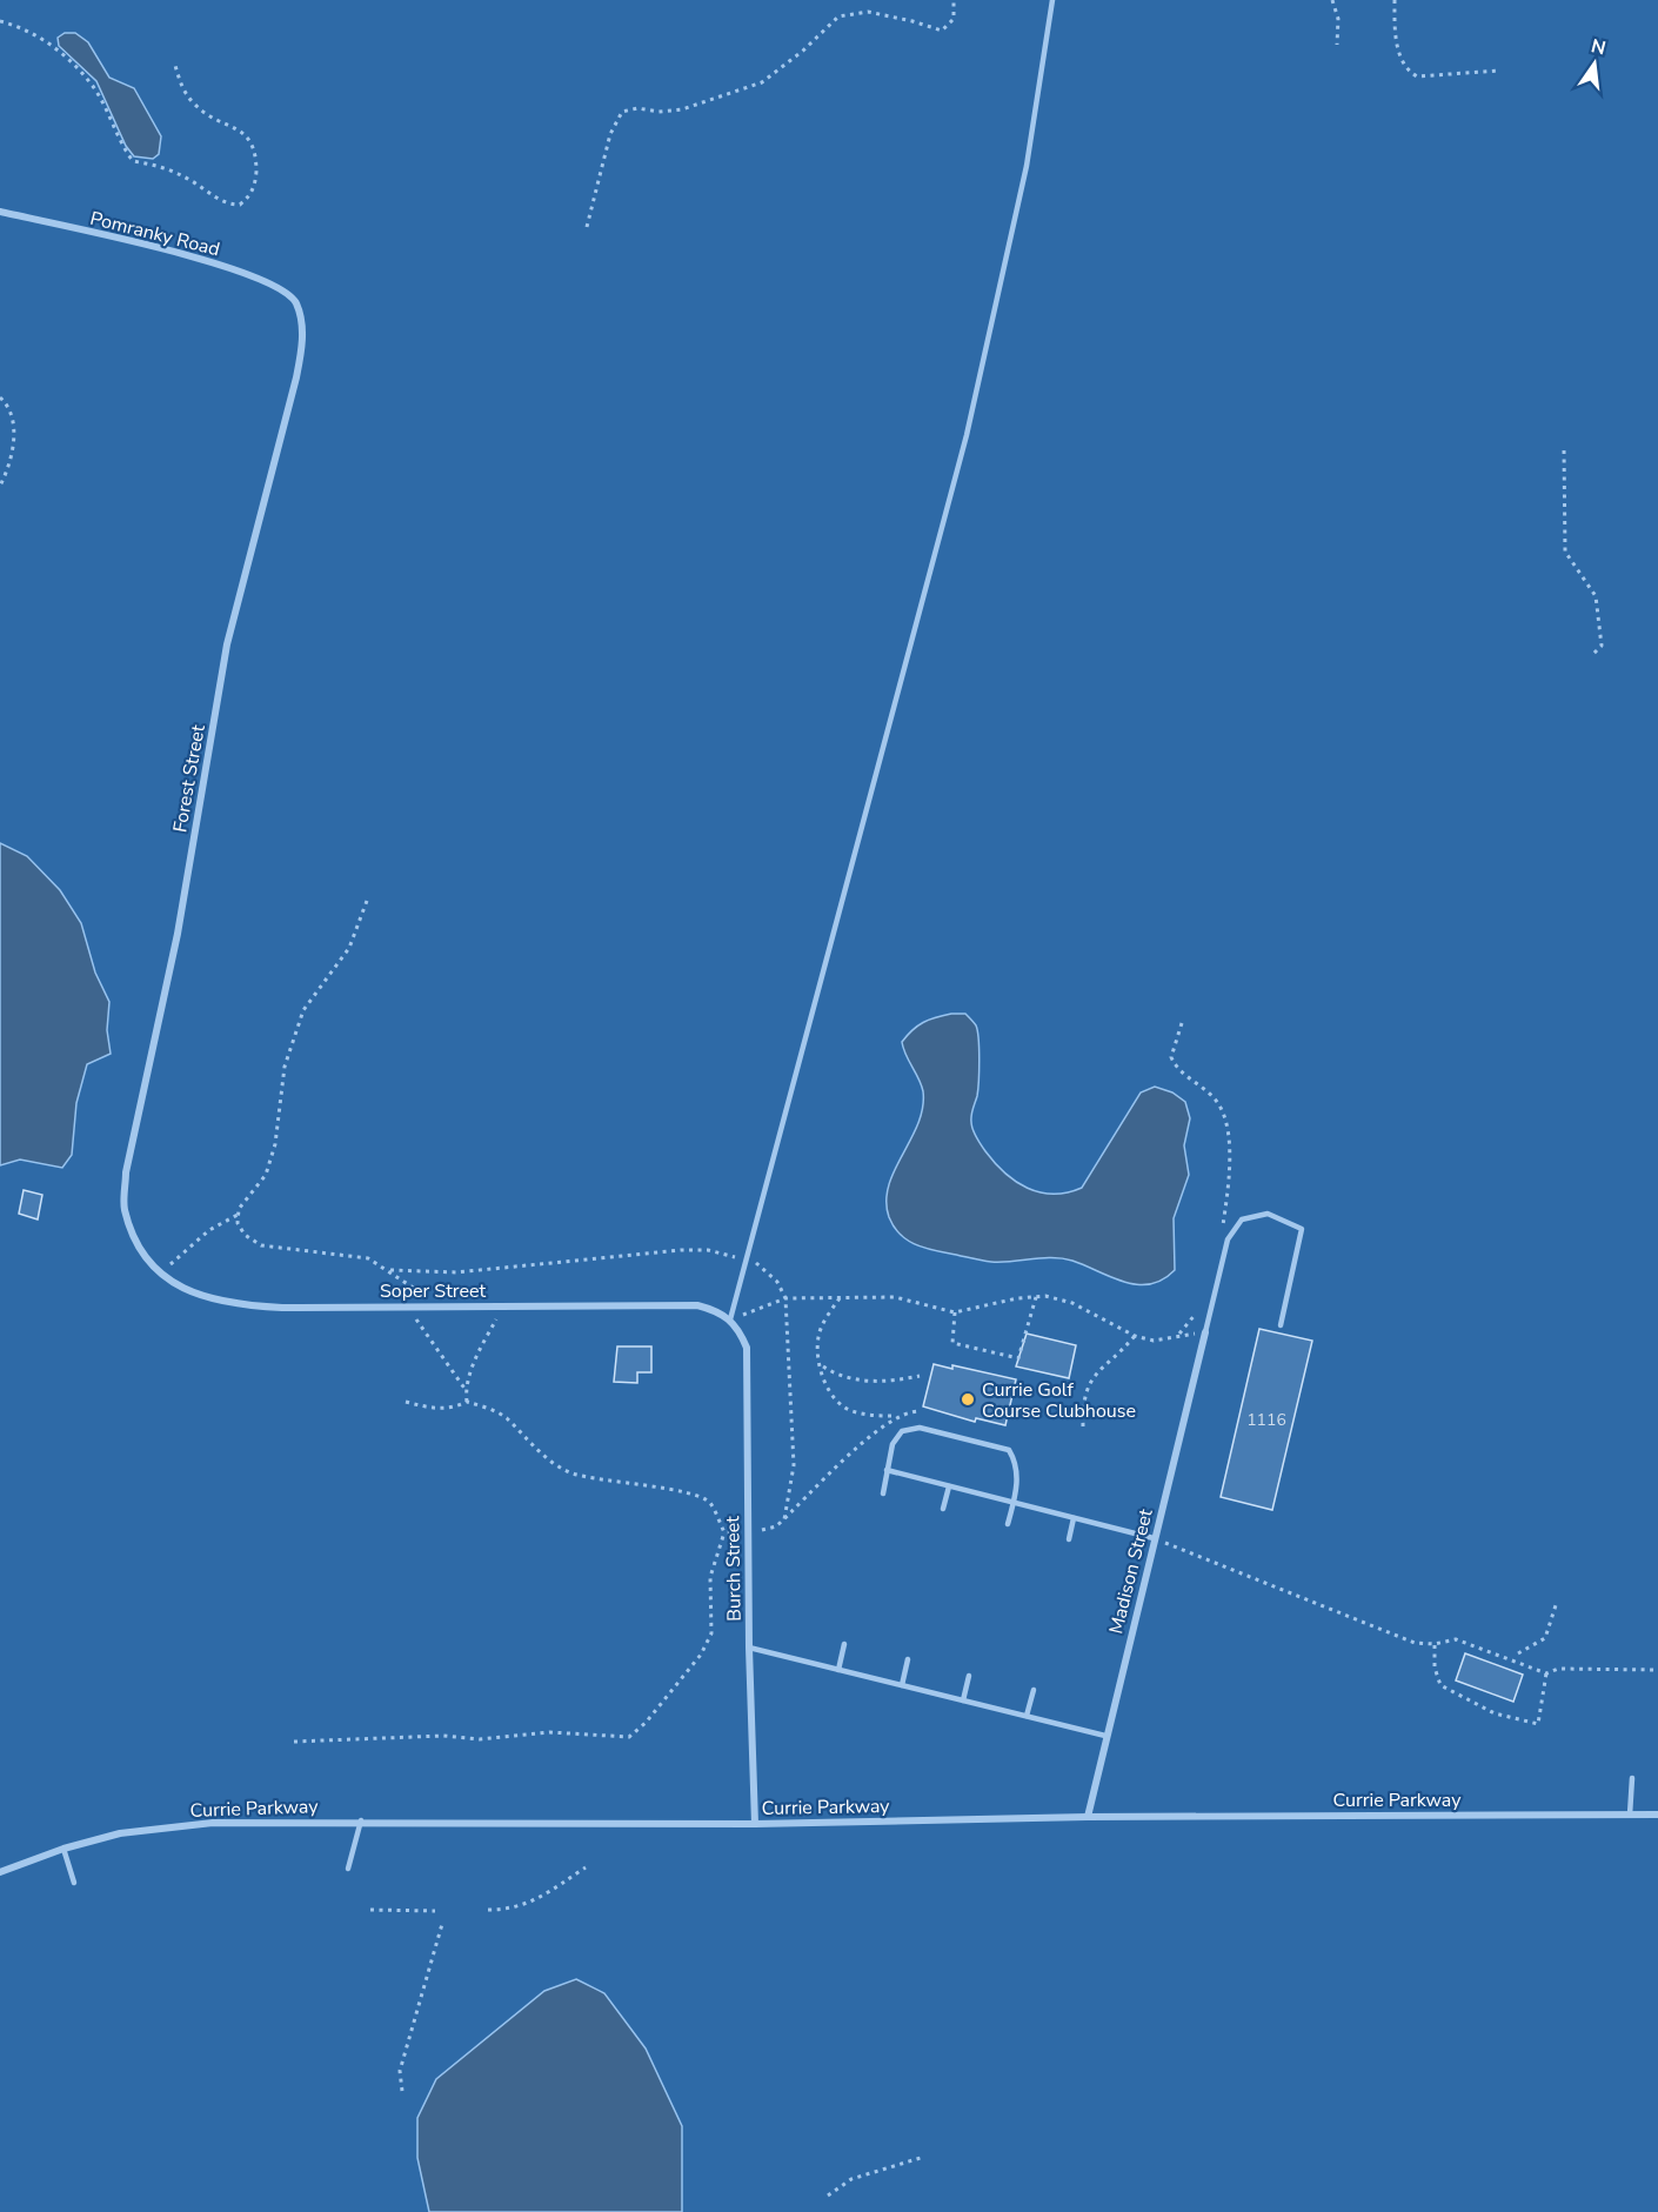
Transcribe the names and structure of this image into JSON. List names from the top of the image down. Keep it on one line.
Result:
{"streets":{"street":["Pomranky Road","Forest Street","Soper Street","Burch Street","Madison Street","Currie Parkway"]},"crossings":[["Pomranky Road","Forest Street"],["Forest Street","Soper Street"],["Soper Street","Burch Street"],["Burch Street","Currie Parkway"],["Madison Street","Currie Parkway"]],"places":["Currie Golf Course Clubhouse"],"house_numbers":["1116"],"north":"top"}
